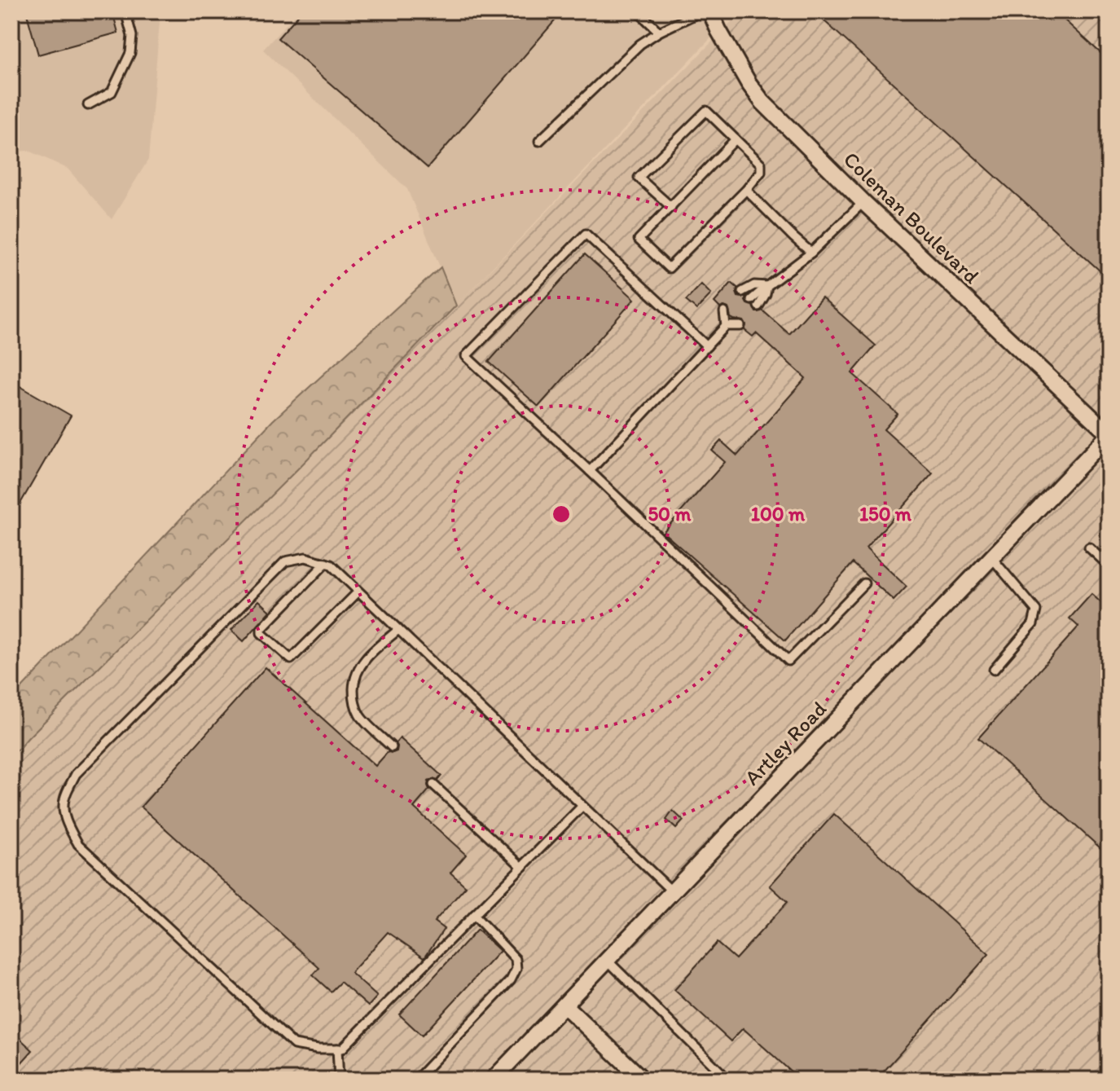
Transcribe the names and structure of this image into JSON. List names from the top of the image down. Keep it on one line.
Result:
{"streets":{"street":["Coleman Boulevard","Artley Road"]},"crossings":[["Coleman Boulevard","Artley Road"]],"rings":["50 m","100 m","150 m"]}
